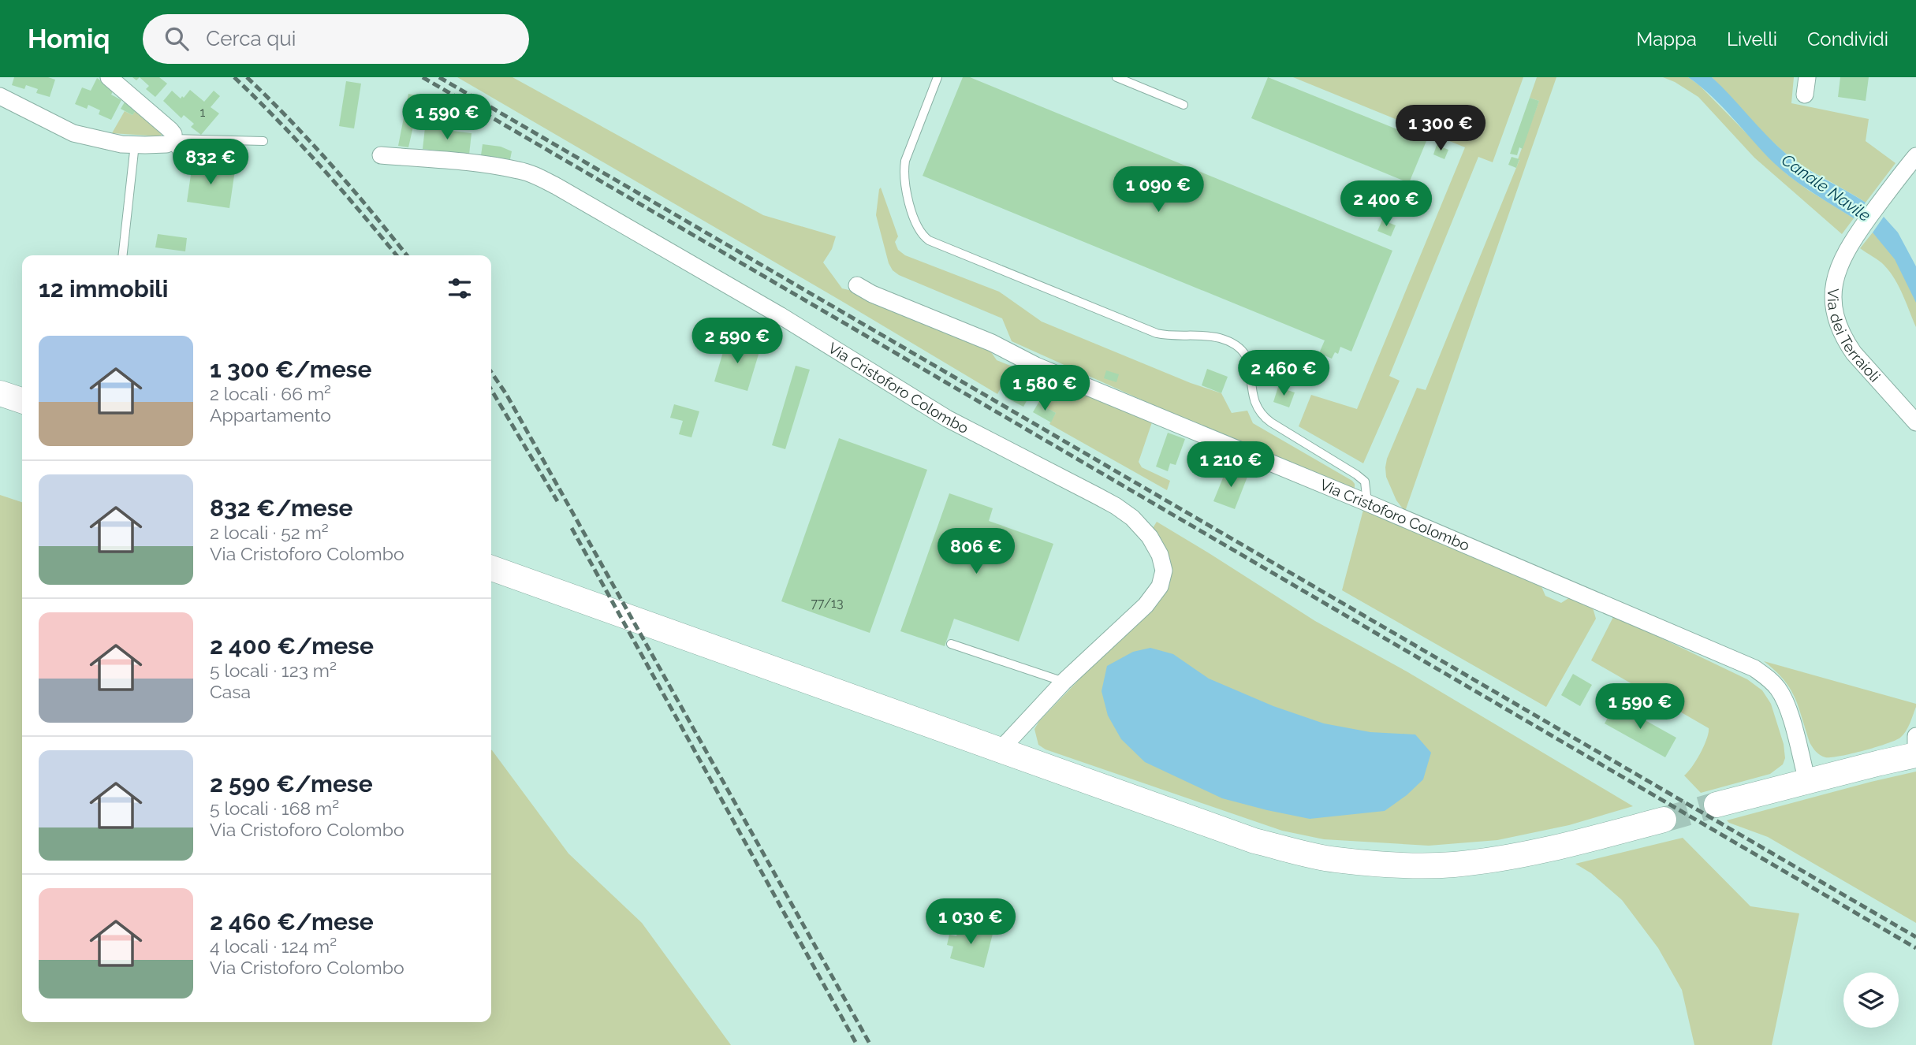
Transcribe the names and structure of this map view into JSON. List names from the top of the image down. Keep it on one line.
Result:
{"streets":{"street":["Via dei Terraioli","Via Cristoforo Colombo"]},"water":["Canale Navile"],"house_numbers":["1","77/13"],"page":{"header":"Homiq","search":"Cerca qui","nav":["Mappa","Livelli","Condividi"],"price":["1 590 €","1 300 €","832 €","1 090 €","2 400 €","2 590 €","2 460 €","1 580 €","1 210 €","806 €","1 590 €","1 030 €"],"heading":"12 immobili","list":[{"name":"1 300 €/mese","note":"2 locali · 66 m² · Appartamento"},{"name":"832 €/mese","note":"2 locali · 52 m² · Via Cristoforo Colombo"},{"name":"2 400 €/mese","note":"5 locali · 123 m² · Casa"},{"name":"2 590 €/mese","note":"5 locali · 168 m² · Via Cristoforo Colombo"},{"name":"2 460 €/mese","note":"4 locali · 124 m² · Via Cristoforo Colombo"}]}}
